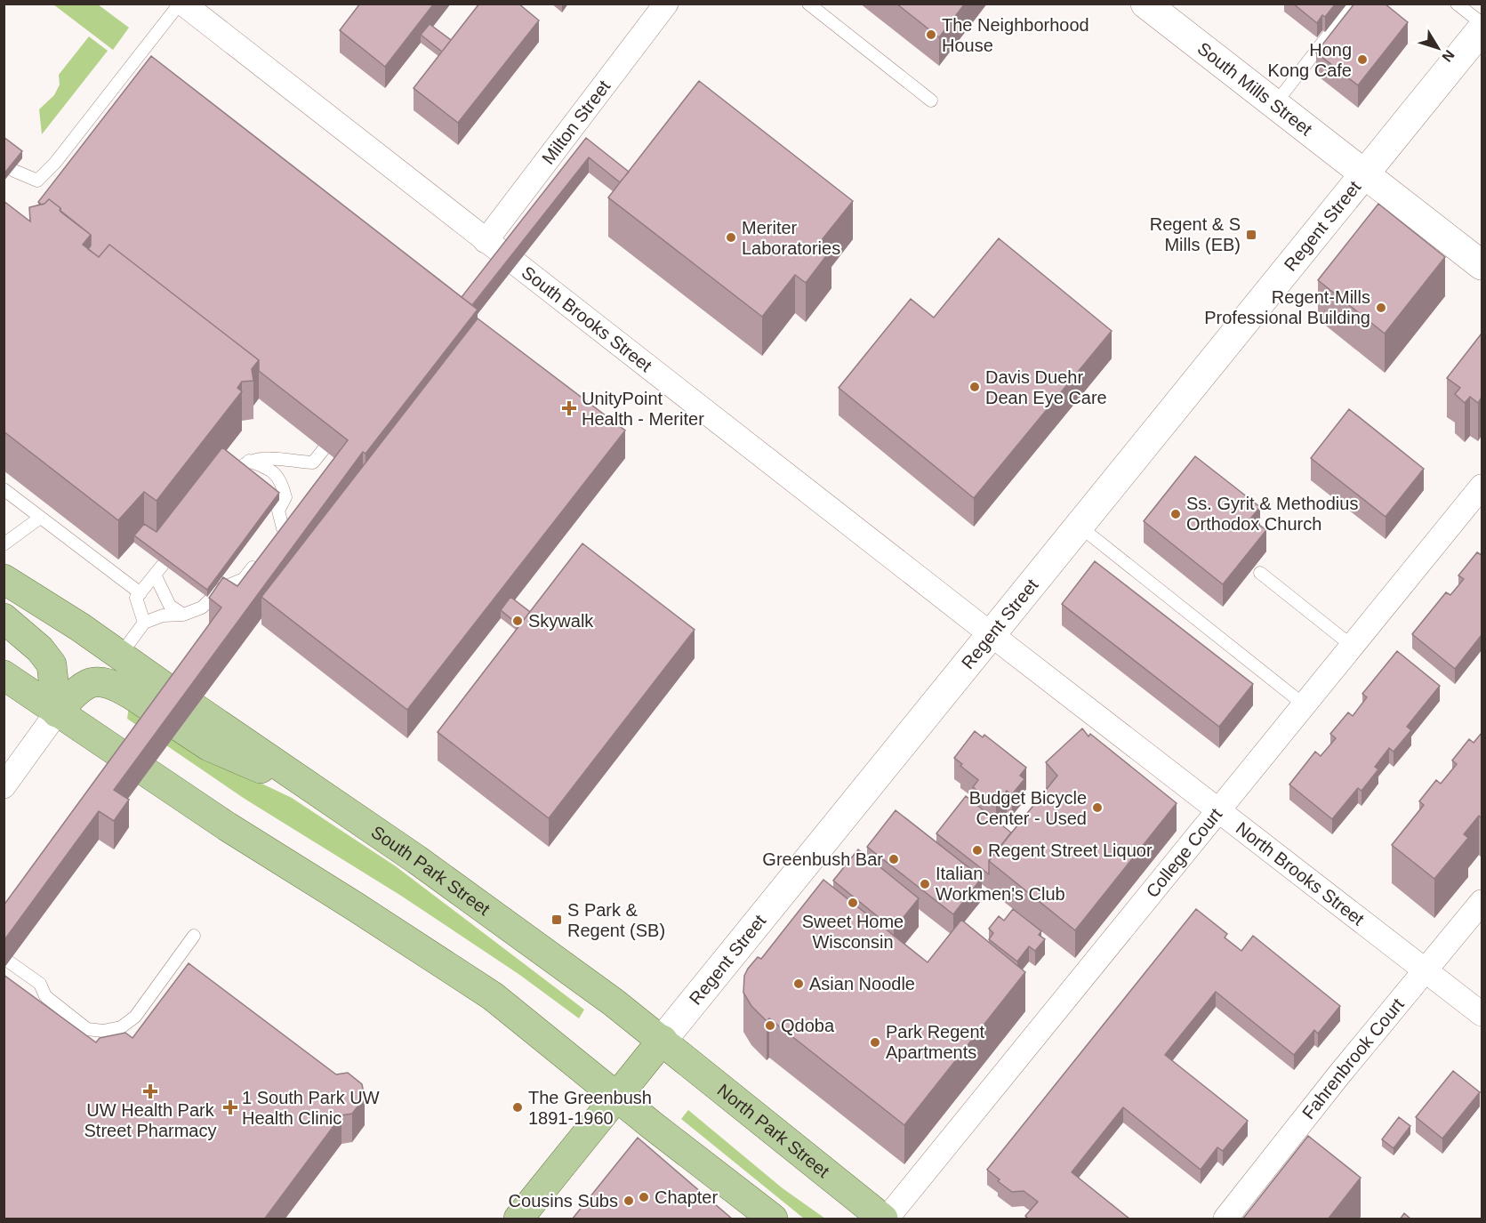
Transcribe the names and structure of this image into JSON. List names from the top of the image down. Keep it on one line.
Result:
{"streets":{"main road":["South Mills Street","Regent Street","South Park Street","North Park Street"],"street":["Milton Street","South Brooks Street","College Court","North Brooks Street","Fahrenbrook Court"]},"crossings":[["South Mills Street","Regent Street"],["Milton Street","South Brooks Street"],["Regent Street","South Brooks Street"],["Regent Street","South Park Street"],["Regent Street","North Brooks Street"],["Regent Street","North Park Street"],["South Brooks Street","North Brooks Street"],["College Court","North Brooks Street"],["College Court","North Park Street"],["South Park Street","North Park Street"],["North Brooks Street","Fahrenbrook Court"]],"places":{"other":["The Neighborhood House","Hong Kong Cafe","Meriter Laboratories","Regent-Mills Professional Building","Davis Duehr Dean Eye Care","Ss. Gyrit & Methodius Orthodox Church","Skywalk","Budget Bicycle Center - Used","Regent Street Liquor","Greenbush Bar","Italian Workmen's Club","Sweet Home Wisconsin","Asian Noodle","Qdoba","Park Regent Apartments","The Greenbush 1891-1960","Chapter","Cousins Subs"],"transit":["Regent & S Mills (EB)","S Park & Regent (SB)"],"health":["UnityPoint Health - Meriter","UW Health Park Street Pharmacy","1 South Park UW Health Clinic"]},"north":"bottom right"}
